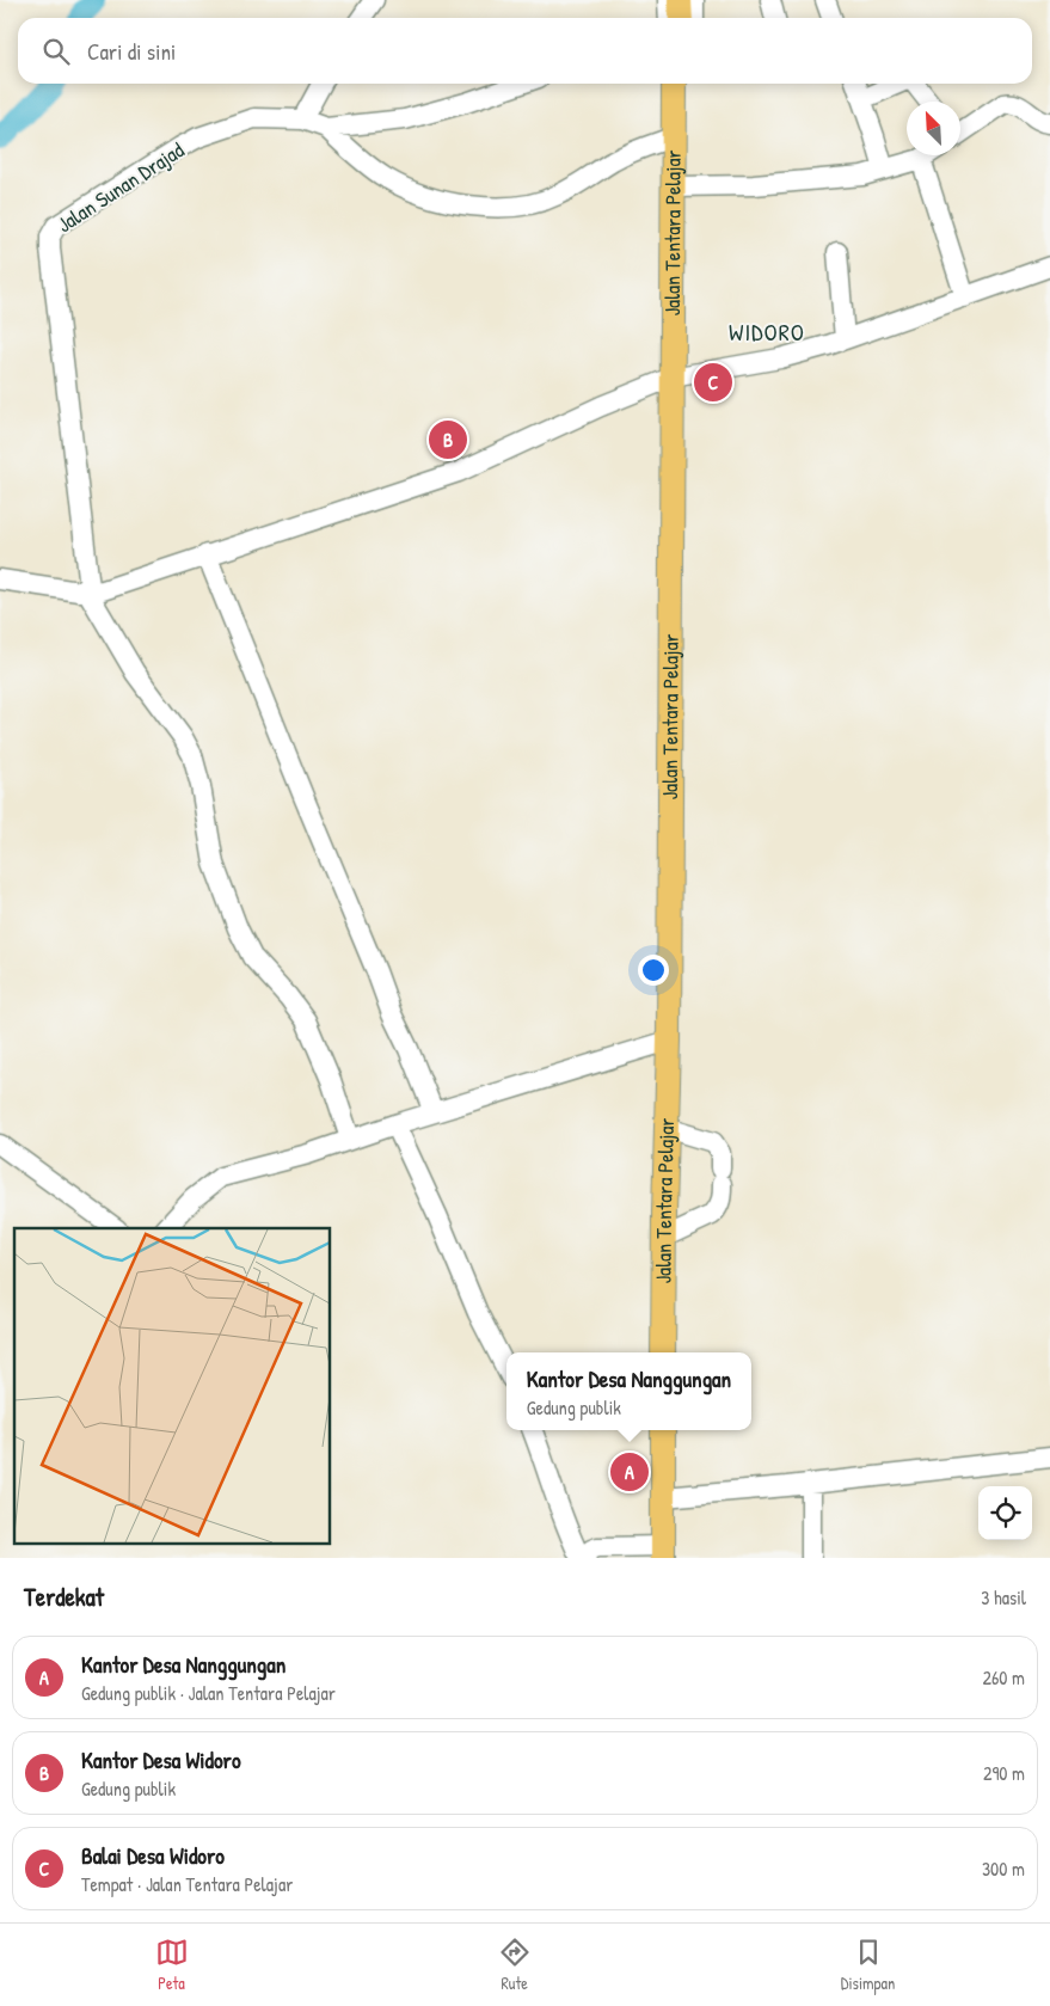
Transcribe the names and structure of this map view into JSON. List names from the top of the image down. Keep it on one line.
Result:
{"streets":{"main road":["Jalan Tentara Pelajar"],"street":["Jalan Sunan Drajad"]},"districts":["WIDORO"],"north":"top left","page":{"search":"Cari di sini","pins":["C","B","A"],"popup":["Kantor Desa Nanggungan","Gedung publik"],"heading":["Terdekat","3 hasil"],"list":[{"mark":"A","name":"Kantor Desa Nanggungan","note":"Gedung publik · Jalan Tentara Pelajar","value":"260 m"},{"mark":"B","name":"Kantor Desa Widoro","note":"Gedung publik","value":"290 m"},{"mark":"C","name":"Balai Desa Widoro","note":"Tempat · Jalan Tentara Pelajar","value":"300 m"}],"nav":["Peta","Rute","Disimpan"]}}
